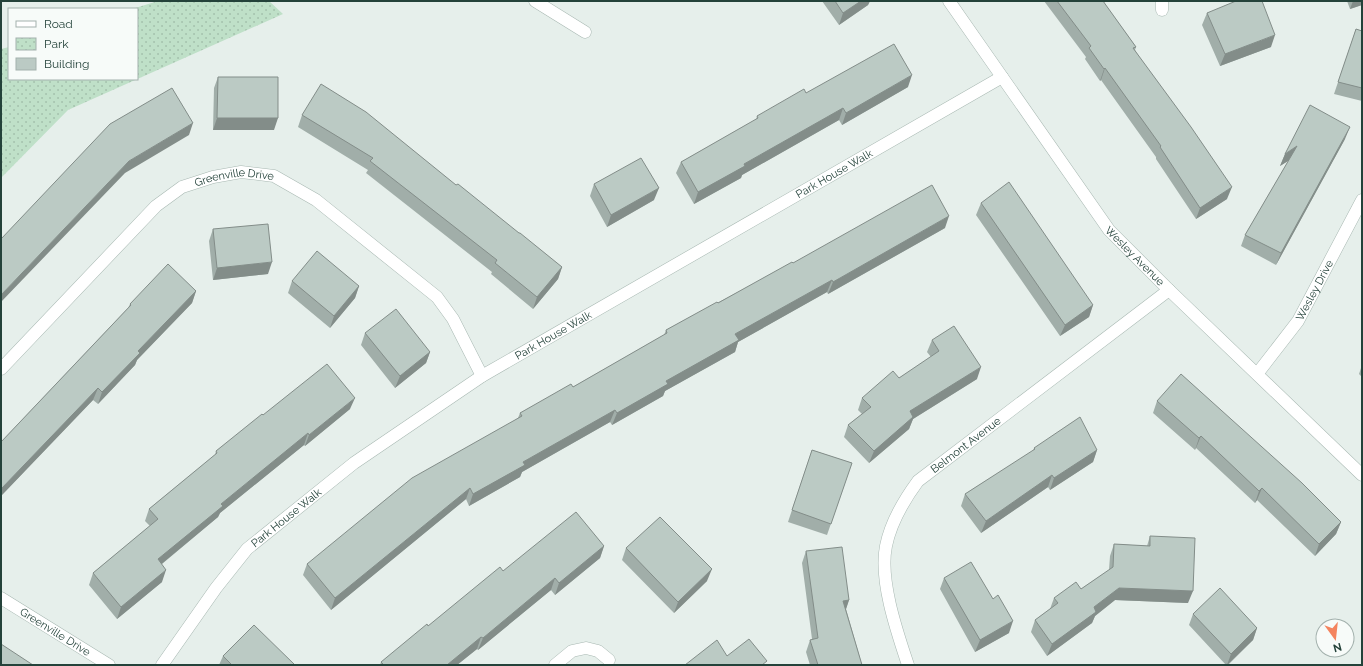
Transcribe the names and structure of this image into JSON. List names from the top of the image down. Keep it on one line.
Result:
{"streets":{"street":["Park House Walk","Greenville Drive","Wesley Avenue","Wesley Drive","Belmont Avenue"]},"crossings":[["Park House Walk","Greenville Drive"],["Park House Walk","Wesley Avenue"],["Wesley Avenue","Wesley Drive"],["Wesley Avenue","Belmont Avenue"]],"legend":["Road","Park","Building"],"north":"bottom"}
